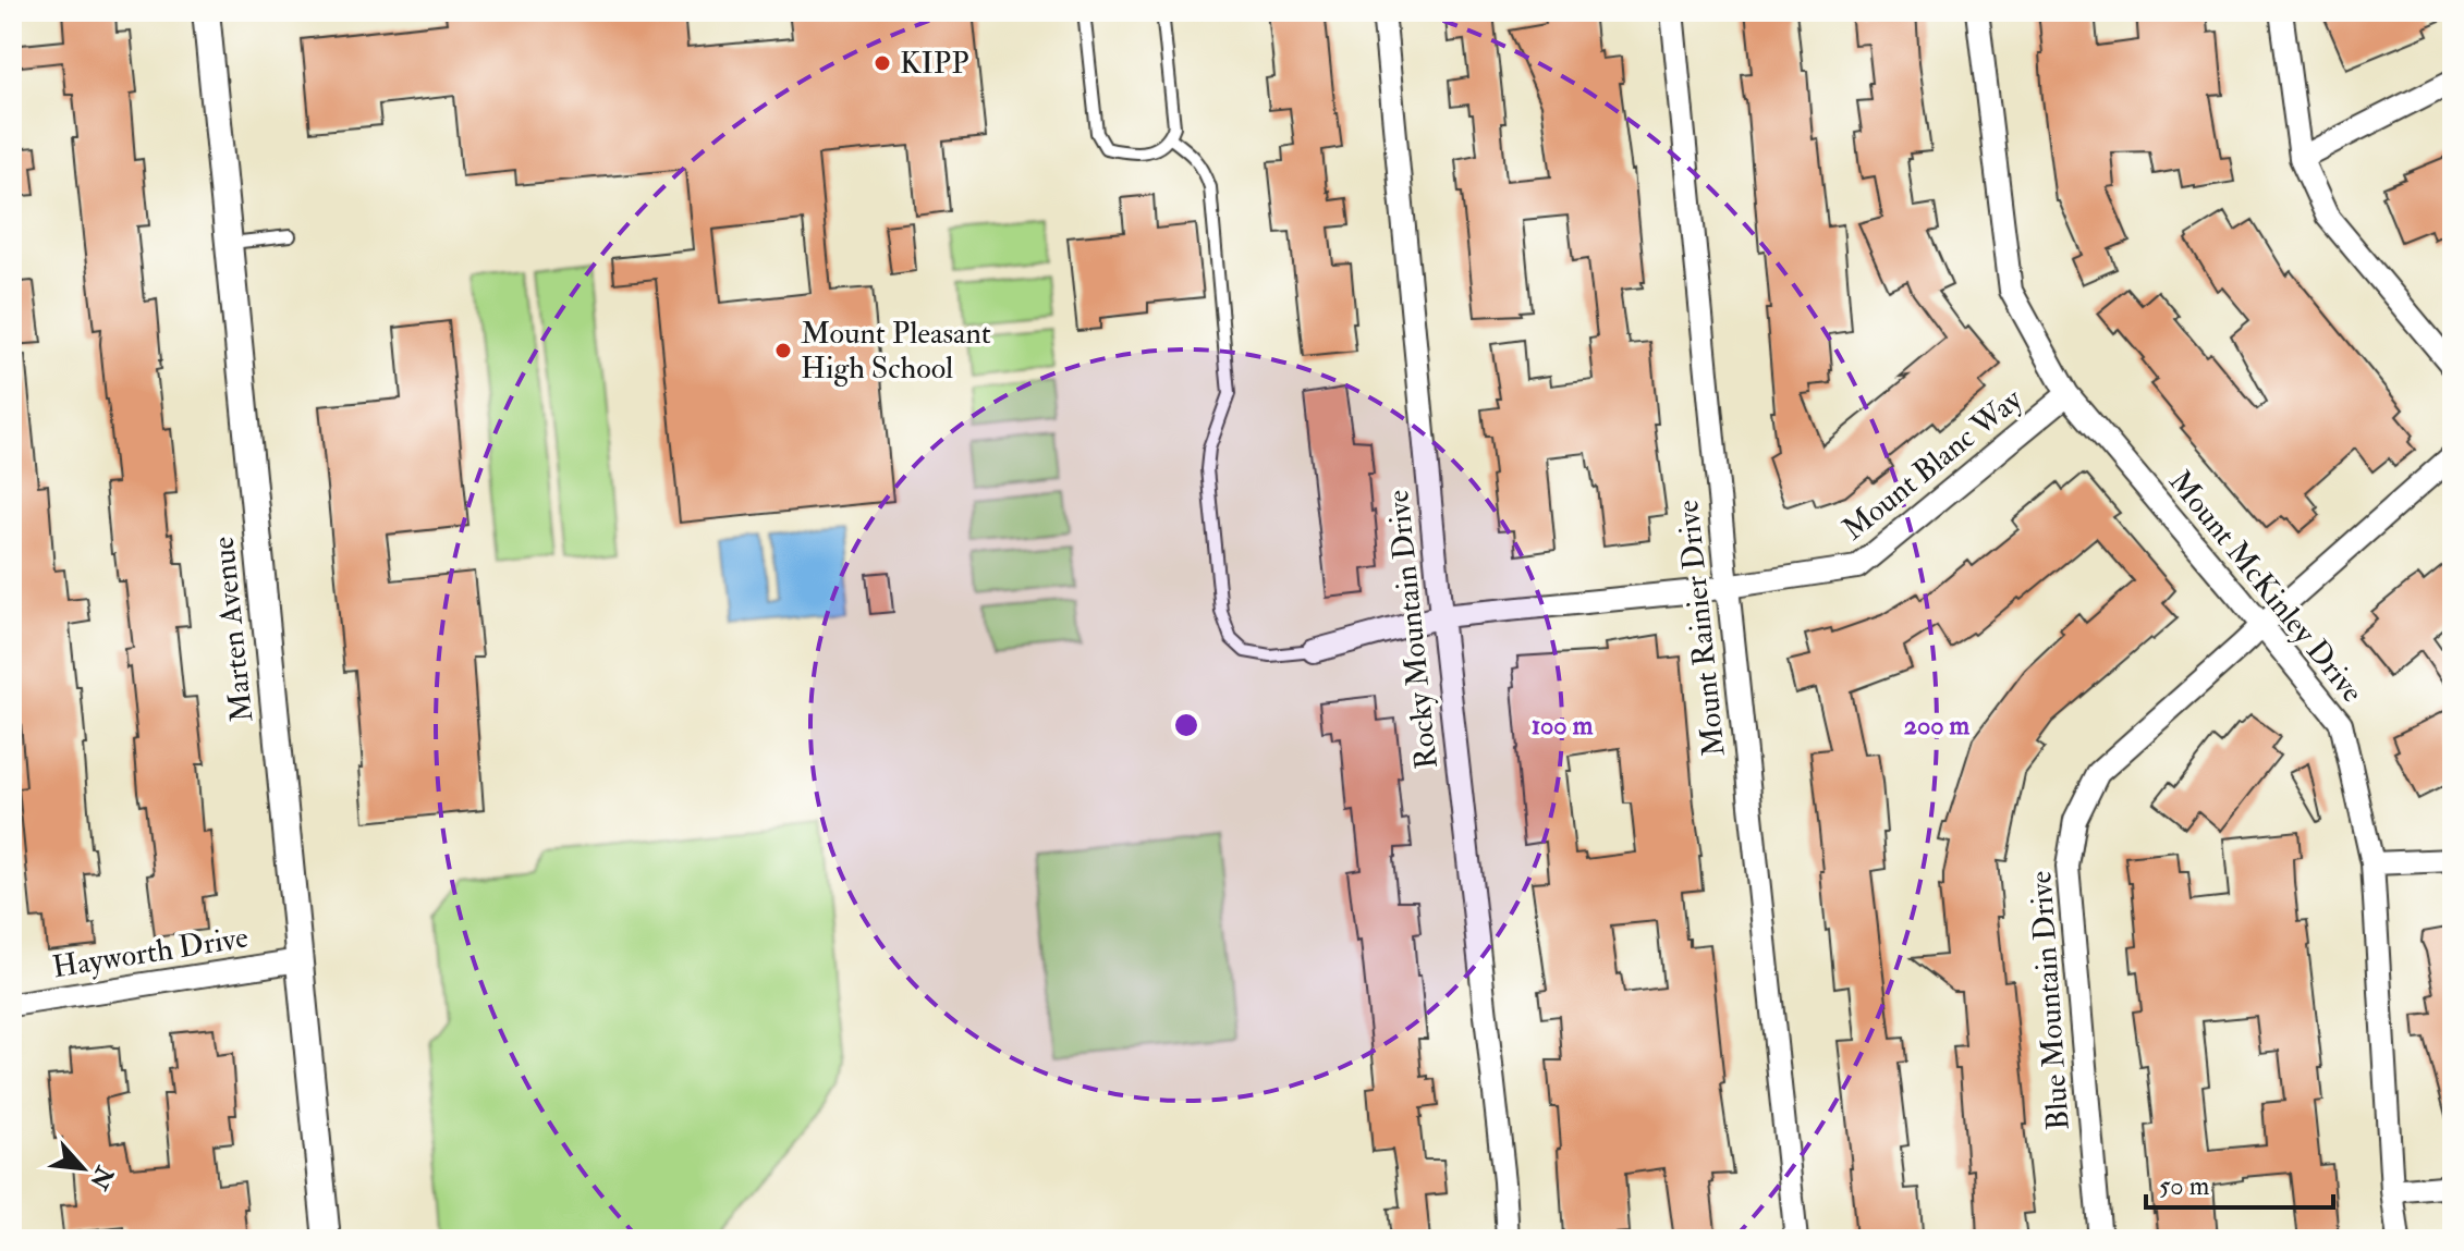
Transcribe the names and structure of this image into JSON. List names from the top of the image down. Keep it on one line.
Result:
{"streets":{"street":["Mount Blanc Way","Mount McKinley Drive","Mount Rainier Drive","Marten Avenue","Rocky Mountain Drive","Hayworth Drive","Blue Mountain Drive"]},"crossings":[["Mount Blanc Way","Mount McKinley Drive"],["Mount Blanc Way","Mount Rainier Drive"],["Mount Blanc Way","Rocky Mountain Drive"],["Mount McKinley Drive","Blue Mountain Drive"],["Marten Avenue","Hayworth Drive"]],"places":["KIPP","Mount Pleasant High School"],"scale_bar":"50 m","north":"bottom right","rings":["100 m","200 m"]}
